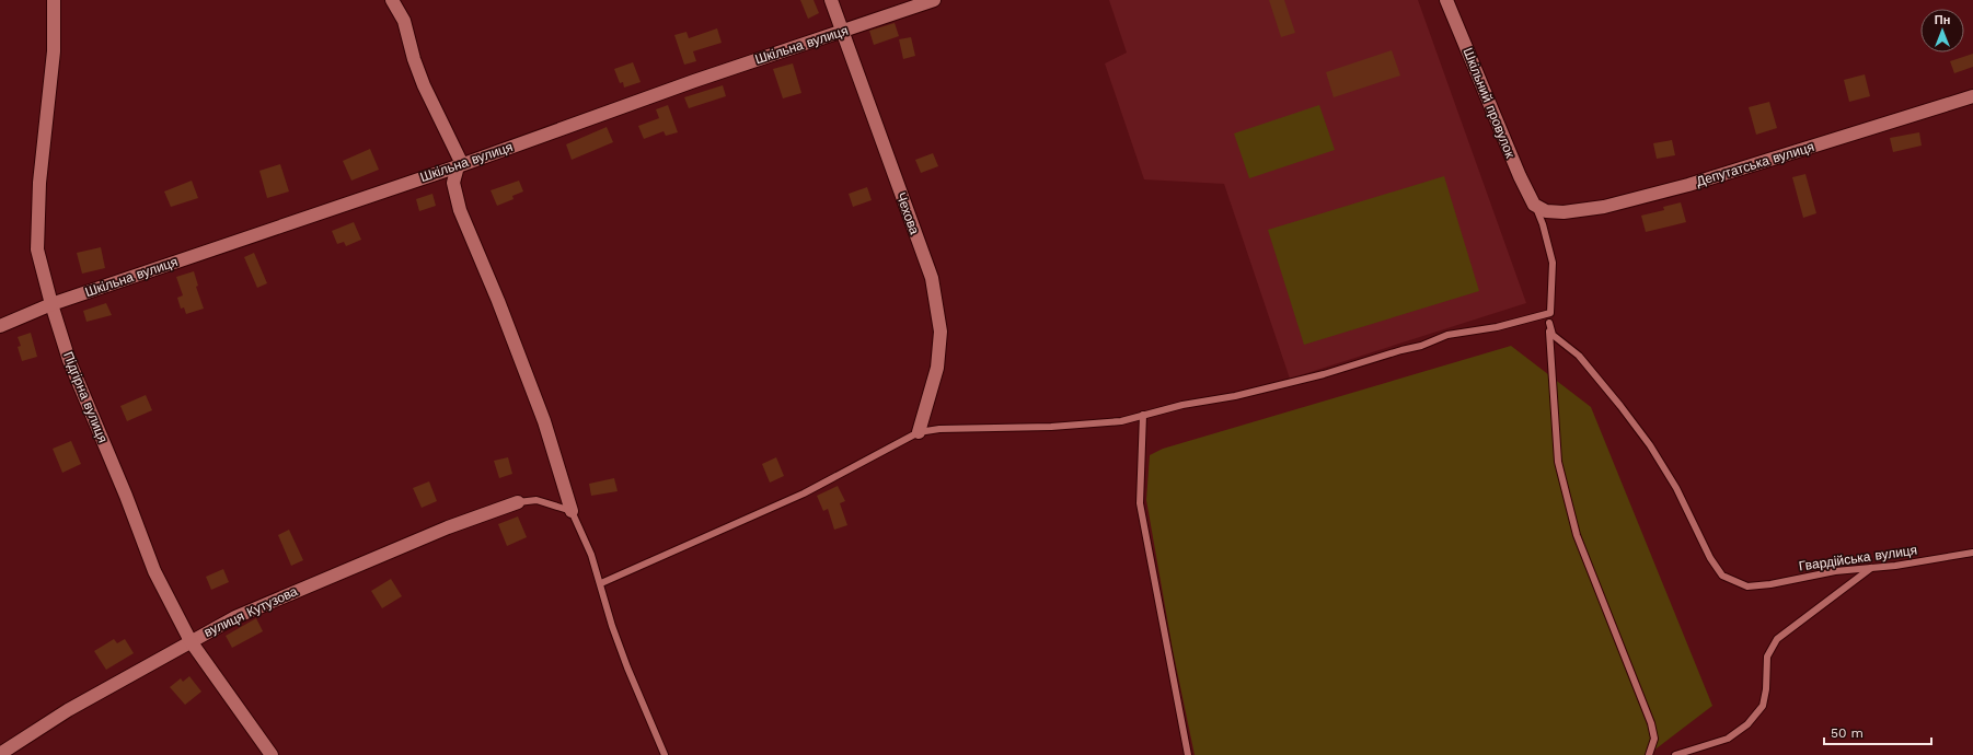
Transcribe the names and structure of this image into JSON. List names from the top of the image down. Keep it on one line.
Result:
{"streets":{"street":["Шкільна вулиця","Шкільний провулок","Депутатська вулиця","Чехова","Підгірна вулиця","вулиця Кутузова"],"lane":["Гвардійська вулиця"]},"crossings":[["Шкільна вулиця","Чехова"],["Шкільна вулиця","Підгірна вулиця"],["Шкільний провулок","Депутатська вулиця"],["Підгірна вулиця","вулиця Кутузова"]],"scale_bar":"50 m","north":"top"}
